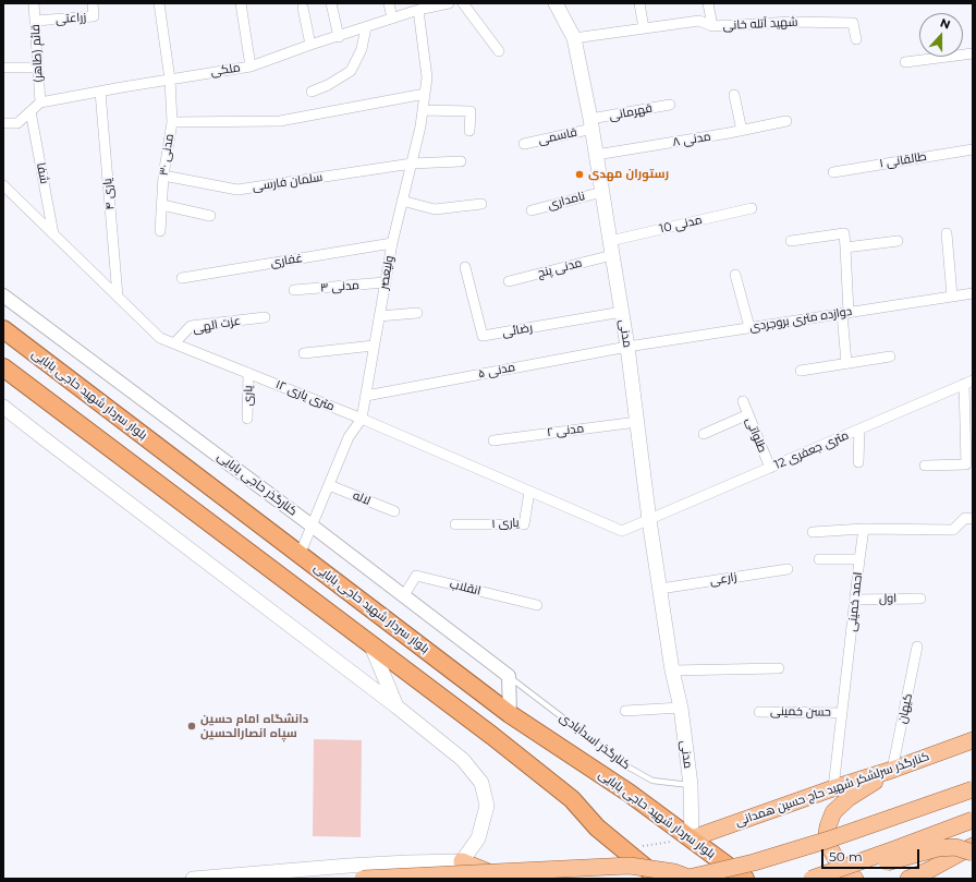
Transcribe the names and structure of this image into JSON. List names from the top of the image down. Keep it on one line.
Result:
{"streets":{"highway":["بلوار سردار شهید حاجی بابایی"],"main road":["مدنی","کنارگذر سرلشکر شهید حاج حسین همدانی"],"street":["زراعتی","شهید آتله خانی","قائم (طاهر)","ملکی","قهرمانی","قاسمی","مدنی ۸","مدنی ۳۰","طالقانی ۱","شفا","سلمان فارسی","یاری ۴","نامداری","مدنی 10","غفاری","مدنی پنج","ولیعصر","مدنی ۳","دوازده متری بروجردی","عزت الهی","رضائی","مدنی ۵","یاری","۱۲ متری یاری","مدنی ۲","طلواتی","12 متری جعفری","کنارگذر حاجی بابایی","لاله","یاری ۱","زارعی","انقلاب","اول","احمد خمینی","کیهان","حسن خمینی"],"lane":["کنارگذر اسدآبادی"]},"crossings":[["زراعتی","قائم (طاهر)"],["شهید آتله خانی","مدنی"],["قائم (طاهر)","ملکی"],["ملکی","مدنی ۳۰"],["ملکی","یاری ۴"],["ملکی","ولیعصر"],["قهرمانی","قاسمی"],["قهرمانی","مدنی"],["قاسمی","مدنی"],["مدنی ۸","مدنی"],["مدنی ۳۰","سلمان فارسی"],["شفا","۱۲ متری یاری"],["سلمان فارسی","ولیعصر"],["یاری ۴","۱۲ متری یاری"],["نامداری","مدنی"],["مدنی 10","مدنی پنج"],["مدنی 10","مدنی"],["غفاری","ولیعصر"],["مدنی پنج","مدنی"],["ولیعصر","مدنی ۳"],["ولیعصر","مدنی ۵"],["ولیعصر","بلوار سردار شهید حاجی بابایی"],["ولیعصر","۱۲ متری یاری"],["ولیعصر","کنارگذر حاجی بابایی"],["ولیعصر","لاله"],["دوازده متری بروجردی","مدنی"],["دوازده متری بروجردی","مدنی ۵"],["عزت الهی","۱۲ متری یاری"],["رضائی","مدنی"],["مدنی","مدنی ۵"],["مدنی","بلوار سردار شهید حاجی بابایی"],["مدنی","۱۲ متری یاری"],["مدنی","مدنی ۲"],["مدنی","12 متری جعفری"],["مدنی","زارعی"],["مدنی","کنارگذر اسدآبادی"],["مدنی","کنارگذر سرلشکر شهید حاج حسین همدانی"],["بلوار سردار شهید حاجی بابایی","کنارگذر سرلشکر شهید حاج حسین همدانی"],["یاری","۱۲ متری یاری"],["۱۲ متری یاری","12 متری جعفری"],["۱۲ متری یاری","یاری ۱"],["طلواتی","12 متری جعفری"],["کنارگذر حاجی بابایی","انقلاب"],["کنارگذر حاجی بابایی","کنارگذر اسدآبادی"],["اول","احمد خمینی"],["احمد خمینی","حسن خمینی"],["احمد خمینی","کنارگذر سرلشکر شهید حاج حسین همدانی"],["کیهان","کنارگذر سرلشکر شهید حاج حسین همدانی"]],"places":["رستوران مهدی","دانشگاه امام حسین سپاه انصارالحسین"],"scale_bar":"50 m","north":"top"}
